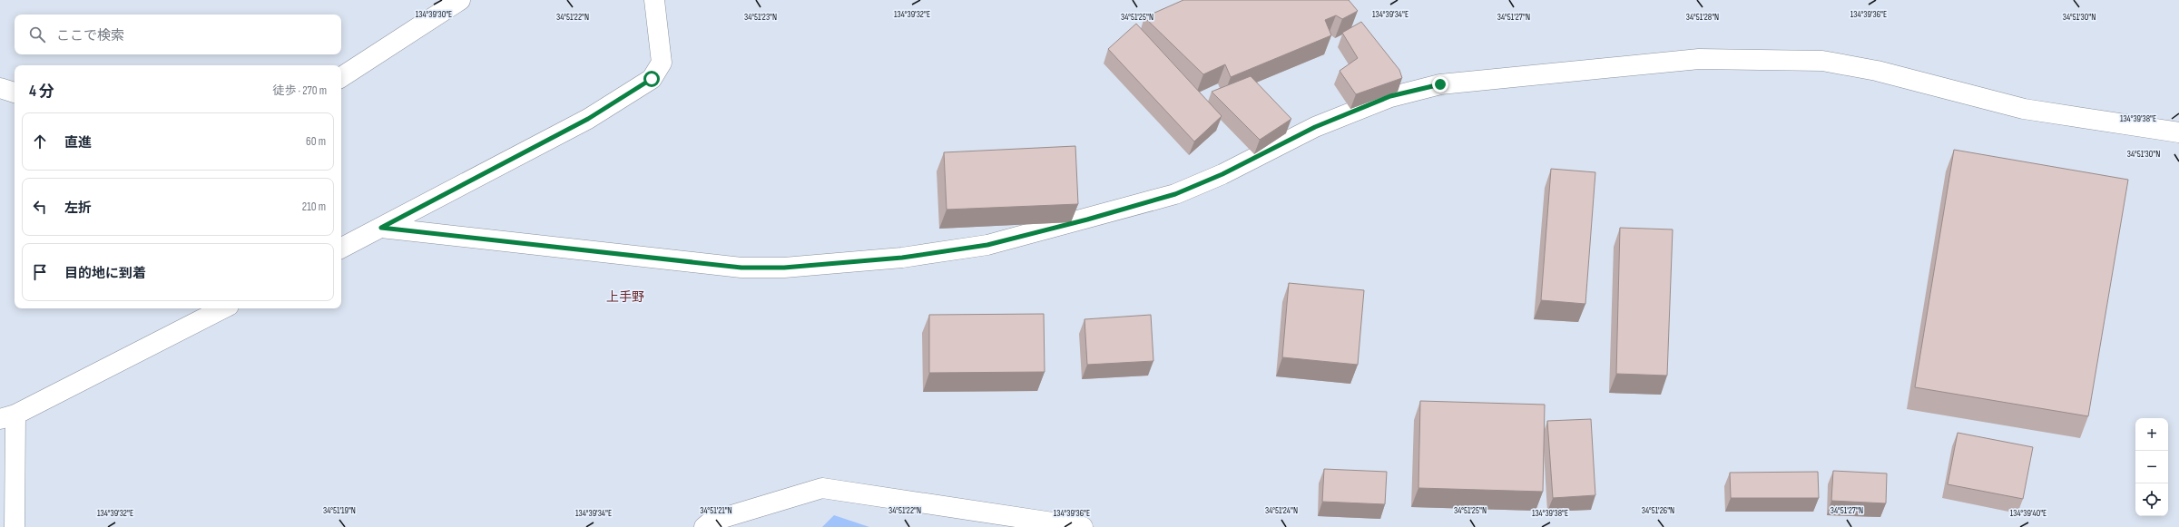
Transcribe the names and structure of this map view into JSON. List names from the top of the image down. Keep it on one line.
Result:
{"districts":["上手野"],"page":{"search":"ここで検索","heading":["4 分","徒歩 · 270 m"],"list":[["直進","60 m"],["左折","210 m"],"目的地に到着"],"map_buttons":["+","−"]},"coordinates":["134°39'30\"E","134°39'32\"E","134°39'34\"E","134°39'36\"E","34°51'25\"N","34°51'27\"N","34°51'30\"N","34°51'22\"N","34°51'23\"N","34°51'28\"N","134°39'38\"E","34°51'19\"N","34°51'21\"N","34°51'24\"N","34°51'26\"N","134°39'40\"E"]}
